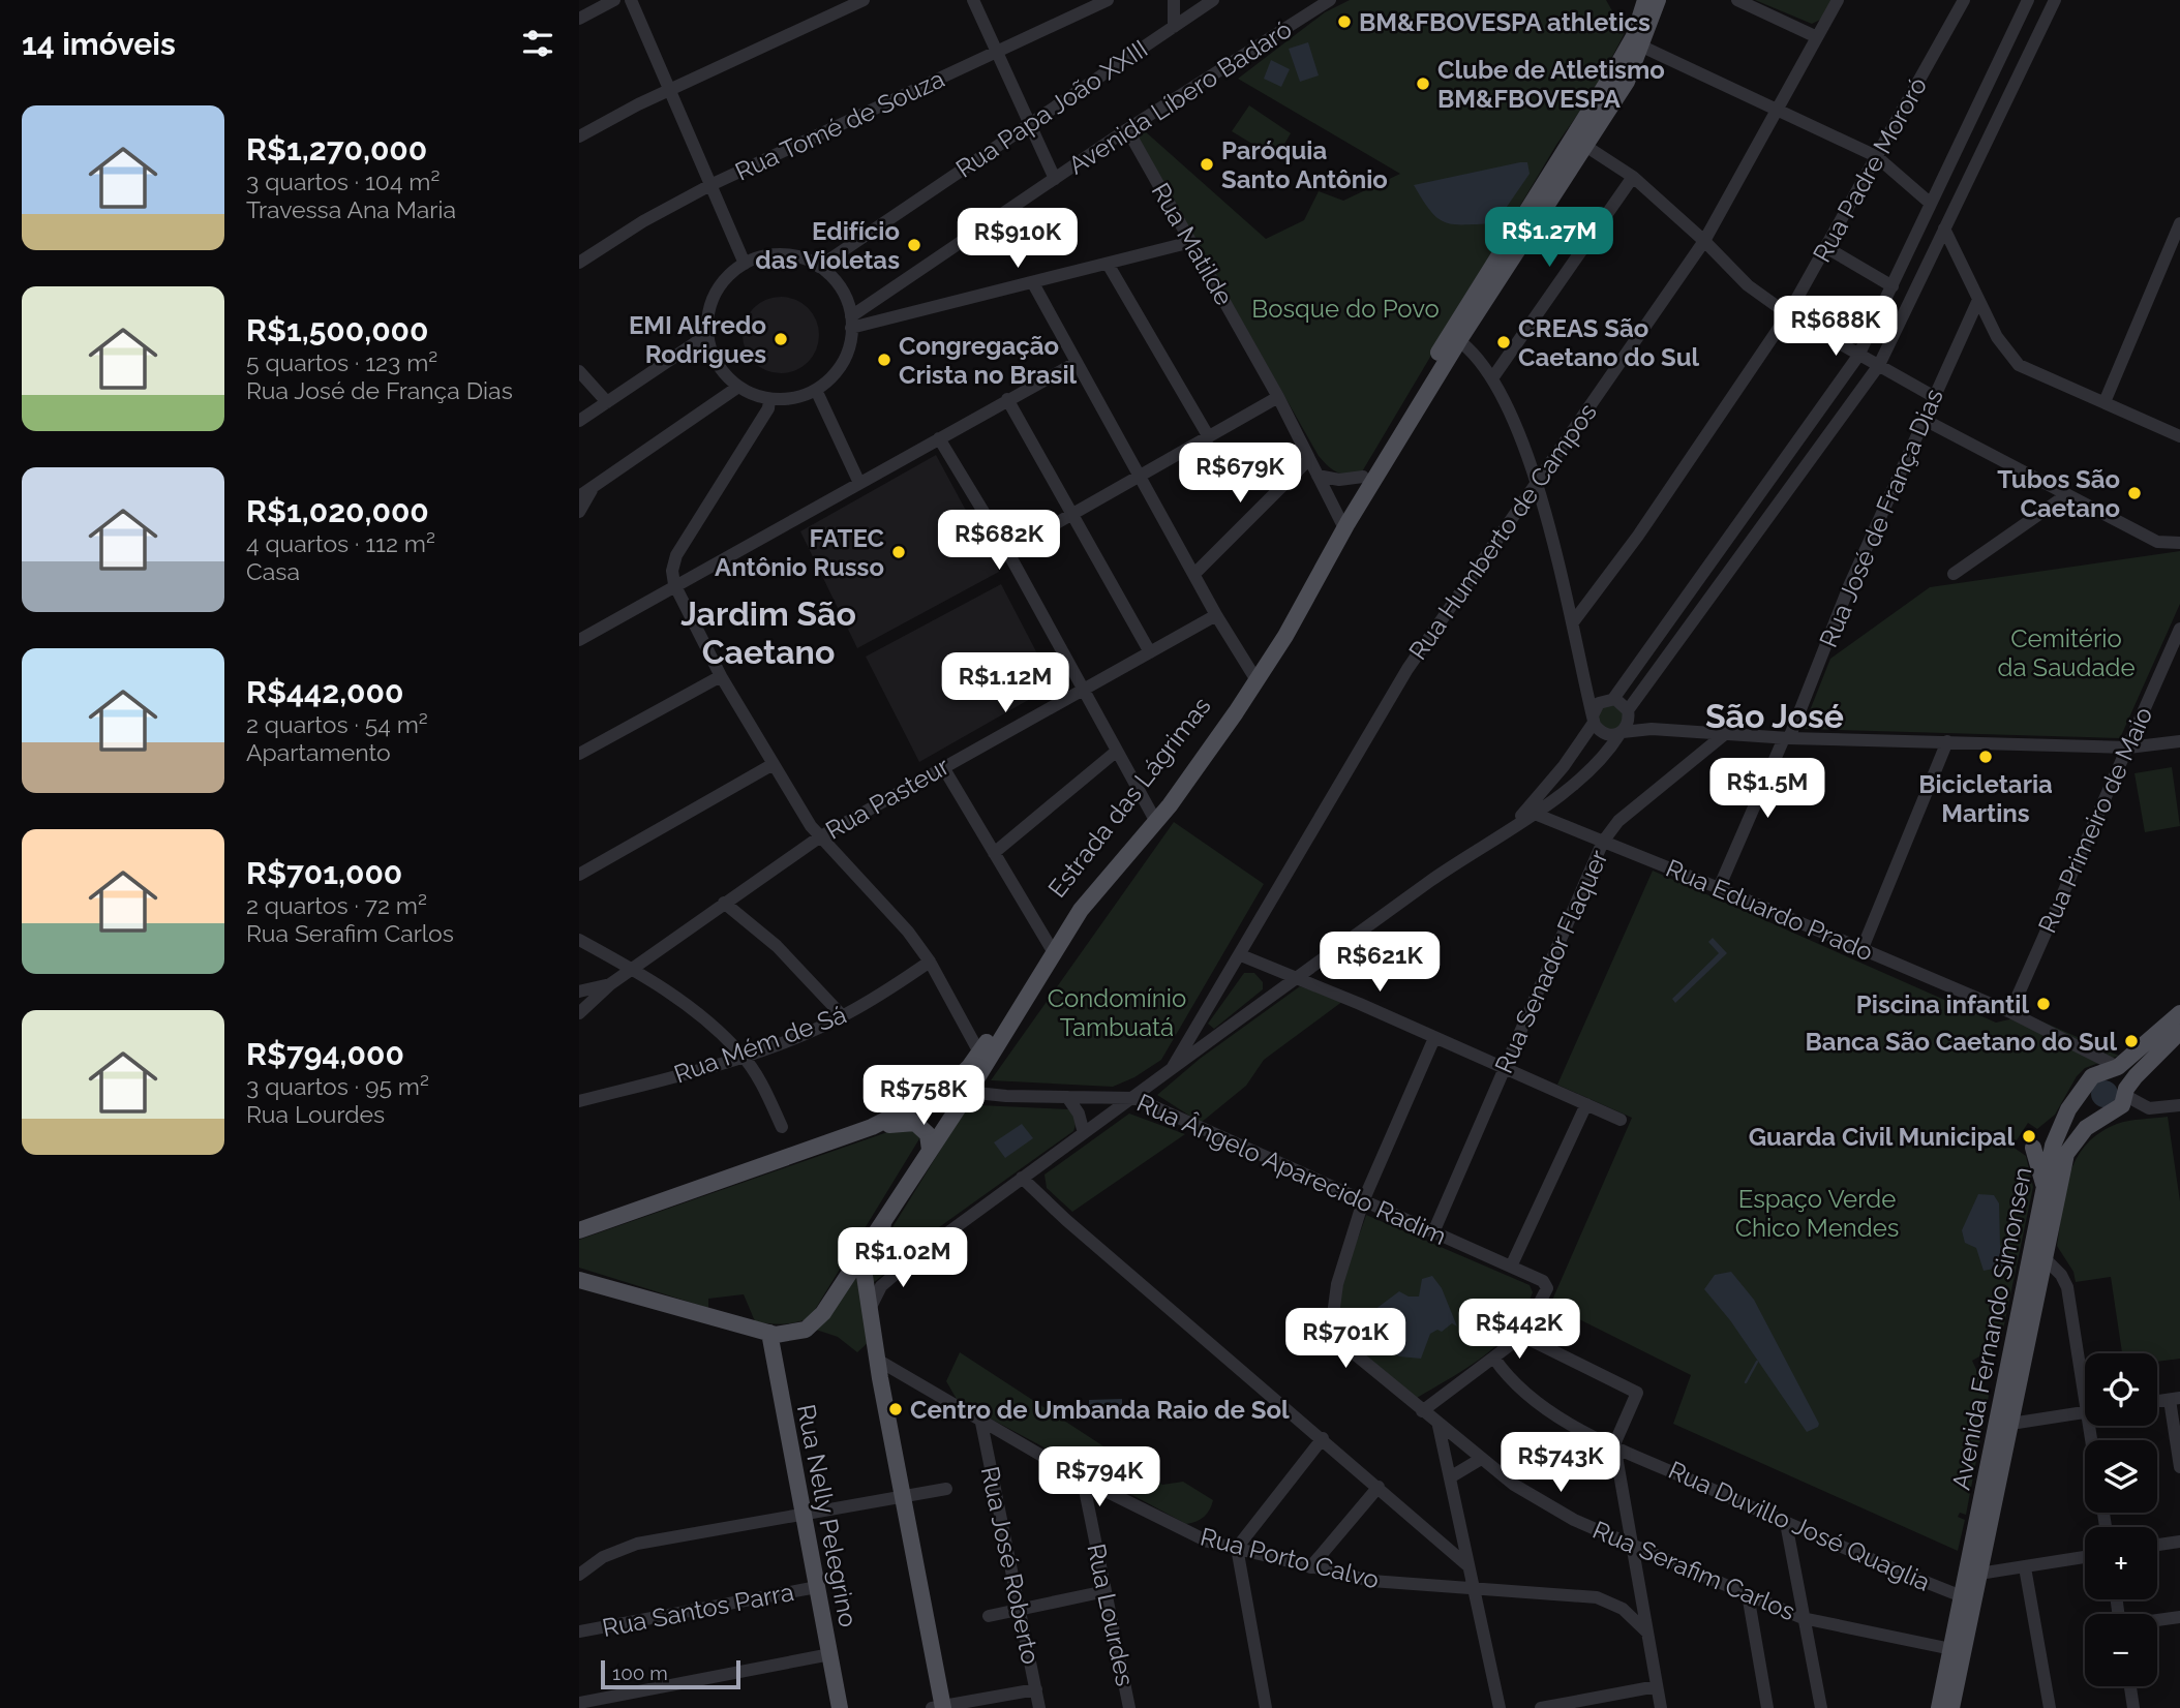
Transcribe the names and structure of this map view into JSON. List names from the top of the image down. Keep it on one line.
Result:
{"streets":{"main road":["Estrada das Lágrimas","Avenida Fernando Simonsen","Rua Nelly Pelegrino"],"street":["Avenida Líbero Badaró","Rua Papa João XXIII","Rua Tomé de Souza","Rua Padre Mororó","Rua Matilde","Rua José de França Dias","Rua Humberto de Campos","Rua Pasteur","Rua Primeiro de Maio","Rua Eduardo Prado","Rua Senador Flaquer","Rua Mém de Sá","Rua Ângelo Aparecido Radim","Rua Duvillo José Quaglia","Rua Porto Calvo","Rua José Roberto","Rua Serafim Carlos","Rua Santos Parra","Rua Lourdes"]},"crossings":[["Avenida Líbero Badaró","Rua Papa João XXIII"],["Avenida Líbero Badaró","Rua Matilde"],["Rua Matilde","Estrada das Lágrimas"],["Rua José de França Dias","Rua Eduardo Prado"],["Estrada das Lágrimas","Rua Ângelo Aparecido Radim"],["Estrada das Lágrimas","Rua Nelly Pelegrino"],["Rua Primeiro de Maio","Rua Eduardo Prado"],["Rua Eduardo Prado","Rua Senador Flaquer"],["Rua Eduardo Prado","Avenida Fernando Simonsen"],["Rua Senador Flaquer","Rua Ângelo Aparecido Radim"],["Rua Ângelo Aparecido Radim","Rua Serafim Carlos"],["Avenida Fernando Simonsen","Rua Duvillo José Quaglia"],["Avenida Fernando Simonsen","Rua Serafim Carlos"],["Rua Nelly Pelegrino","Rua Santos Parra"],["Rua Porto Calvo","Rua José Roberto"],["Rua Porto Calvo","Rua Lourdes"]],"districts":["Jardim São Caetano","São José"],"parks":["Bosque do Povo","Cemitério da Saudade","Condomínio Tambuatá","Espaço Verde Chico Mendes"],"places":["BM&FBOVESPA athletics","Clube de Atletismo BM&FBOVESPA","Paróquia Santo Antônio","Edifício das Violetas","EMI Alfredo Rodrigues","CREAS São Caetano do Sul","Congregação Crista no Brasil","Tubos São Caetano","FATEC Antônio Russo","Bicicletaria Martins","Piscina infantil","Banca São Caetano do Sul","Guarda Civil Municipal","Centro de Umbanda Raio de Sol"],"scale_bar":"100 m","page":{"heading":"14 imóveis","list":[{"name":"R$1,270,000","note":"3 quartos · 104 m² · Travessa Ana Maria"},{"name":"R$1,500,000","note":"5 quartos · 123 m² · Rua José de França Dias"},{"name":"R$1,020,000","note":"4 quartos · 112 m² · Casa"},{"name":"R$442,000","note":"2 quartos · 54 m² · Apartamento"},{"name":"R$701,000","note":"2 quartos · 72 m² · Rua Serafim Carlos"},{"name":"R$794,000","note":"3 quartos · 95 m² · Rua Lourdes"}],"price":["R$1.27M","R$910K","R$688K","R$679K","R$682K","R$1.12M","R$1.5M","R$621K","R$758K","R$1.02M","R$442K","R$701K","R$743K","R$794K"],"map_buttons":["+","−"],"scale":"100 m"}}
